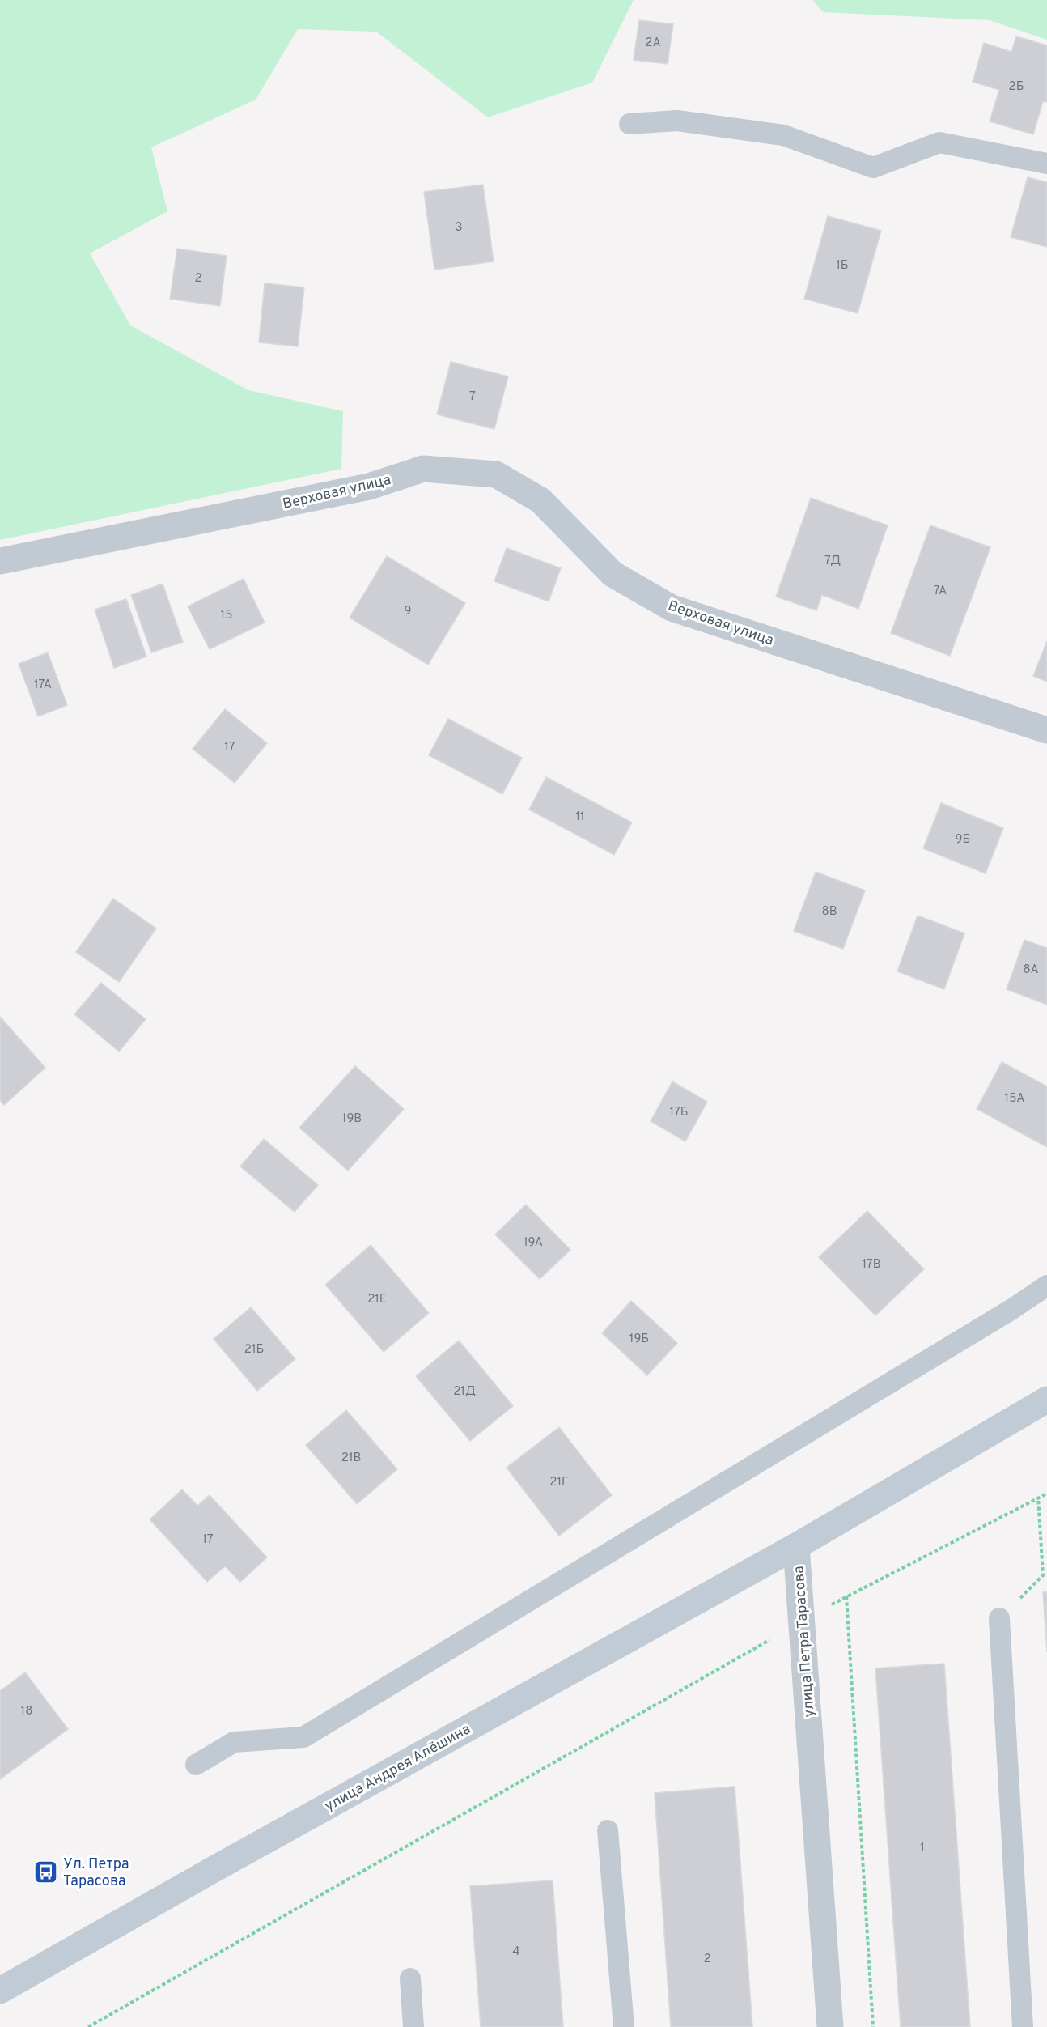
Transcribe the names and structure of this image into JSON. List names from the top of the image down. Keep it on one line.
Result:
{"streets":{"street":["Верховая улица","улица Петра Тарасова","улица Андрея Алёшина"]},"crossings":[["улица Петра Тарасова","улица Андрея Алёшина"]],"places":{"bus stop":["Ул. Петра Тарасова"]},"house_numbers":["2А","2Б","3","1Б","2","7","7Д","7А","9","15","17А","17","11","9Б","8В","8А","15А","17Б","19В","19А","17В","21Е","19Б","21Б","21Д","21В","21Г","17","18","1","4","2"]}
